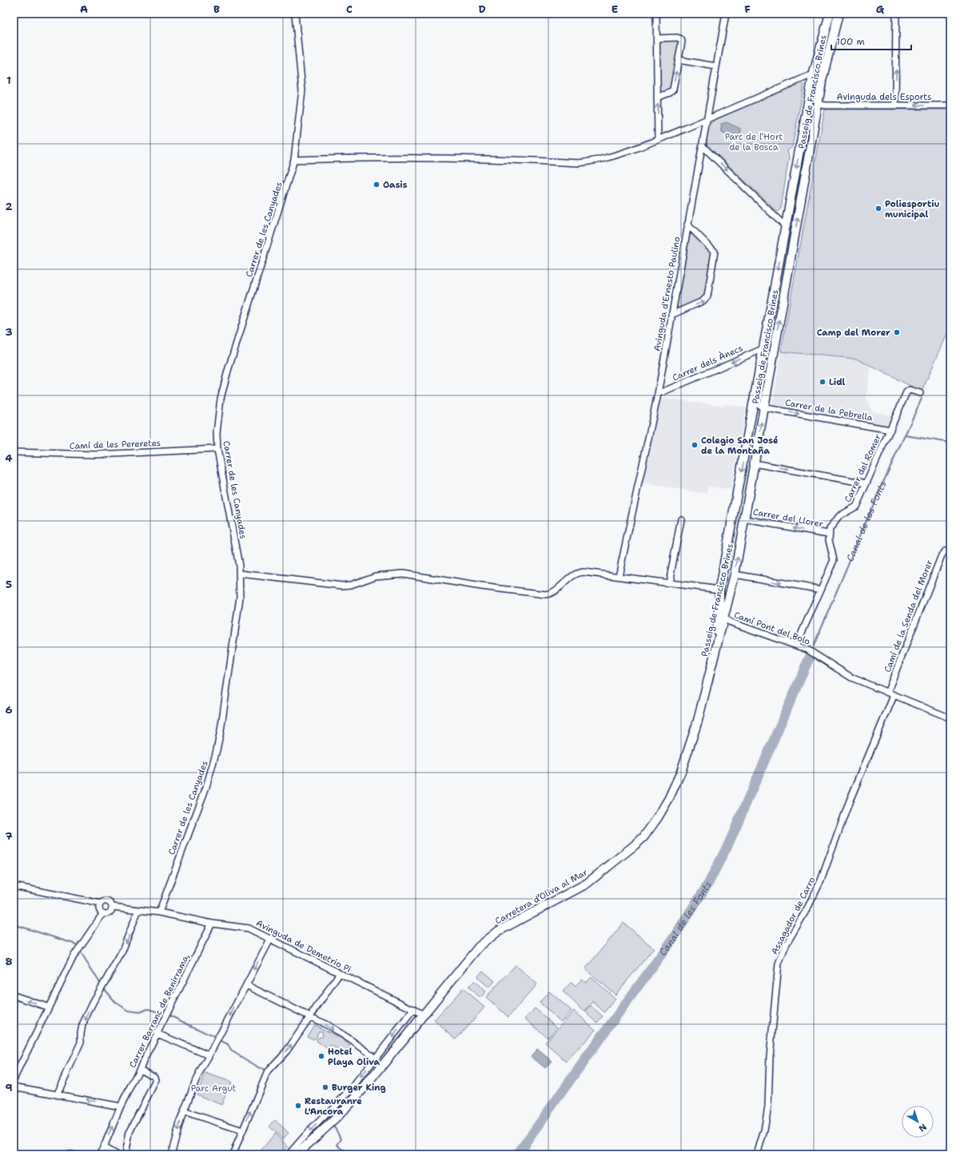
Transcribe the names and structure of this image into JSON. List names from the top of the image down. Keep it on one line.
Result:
{"streets":{"street":["Passeig de Francisco Brines","Avinguda dels Esports","Carrer de les Canyades","Avinguda d'Ernesto Paulino","Carrer dels Ànecs","Carrer de la Pebrella","Camí de les Pereretes","Carrer del Romer","Carrer del Llorer","Camí de la Senda del Morer","Camí Pont del Bolo","Carretera d’Oliva al Mar","Assagador de Carro","Avinguda de Demetrio Pi","Carrer Barranc de Benirrama,"]},"crossings":[["Passeig de Francisco Brines","Avinguda dels Esports"],["Passeig de Francisco Brines","Carrer dels Ànecs"],["Passeig de Francisco Brines","Carrer de la Pebrella"],["Passeig de Francisco Brines","Carrer del Llorer"],["Passeig de Francisco Brines","Camí Pont del Bolo"],["Passeig de Francisco Brines","Carretera d’Oliva al Mar"],["Carrer de les Canyades","Camí de les Pereretes"],["Carrer de les Canyades","Avinguda de Demetrio Pi"],["Avinguda d'Ernesto Paulino","Carrer dels Ànecs"],["Carrer de la Pebrella","Carrer del Romer"],["Carrer del Romer","Carrer del Llorer"],["Camí de la Senda del Morer","Camí Pont del Bolo"],["Camí Pont del Bolo","Assagador de Carro"],["Carretera d’Oliva al Mar","Avinguda de Demetrio Pi"],["Avinguda de Demetrio Pi","Carrer Barranc de Benirrama,"]],"one_way":["Avinguda dels Esports","Carrer dels Ànecs","Carrer de la Pebrella","Carrer del Llorer"],"water":["Canal de les Fonts"],"parks":["Parc de l'Hort de la Bosca","Parc Argut"],"places":["Oasis","Poliesportiu municipal","Camp del Morer","Lidl","Colegio San José de la Montaña","Hotel Playa Oliva","Burger King","Restauranre L'Ancora"],"scale_bar":"100 m","north":"bottom right","grid":{"columns":["A","B","C","D","E","F","G"],"rows":["1","2","3","4","5","6","7","8","9"]}}
